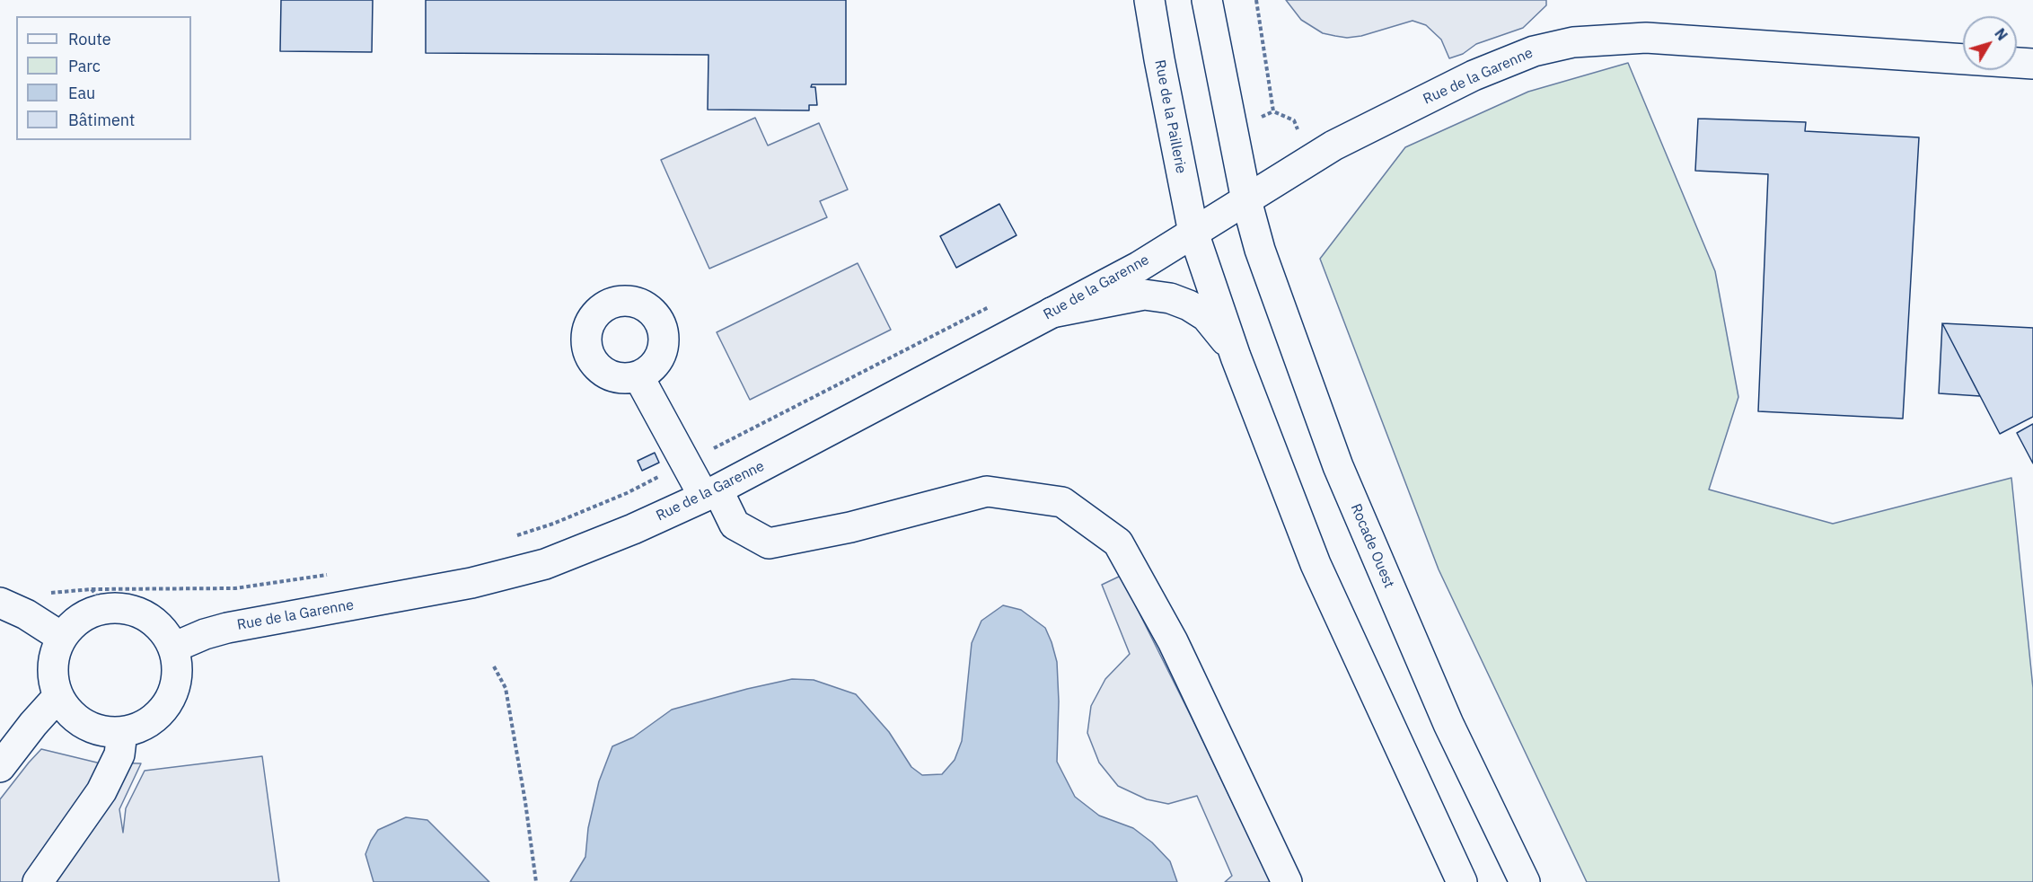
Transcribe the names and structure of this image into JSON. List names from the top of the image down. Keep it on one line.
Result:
{"streets":{"street":["Rue de la Garenne","Rue de la Paillerie","Rocade Ouest"]},"crossings":[["Rue de la Garenne","Rue de la Paillerie"],["Rue de la Garenne","Rocade Ouest"]],"legend":["Route","Parc","Eau","Bâtiment"],"north":"top right"}
